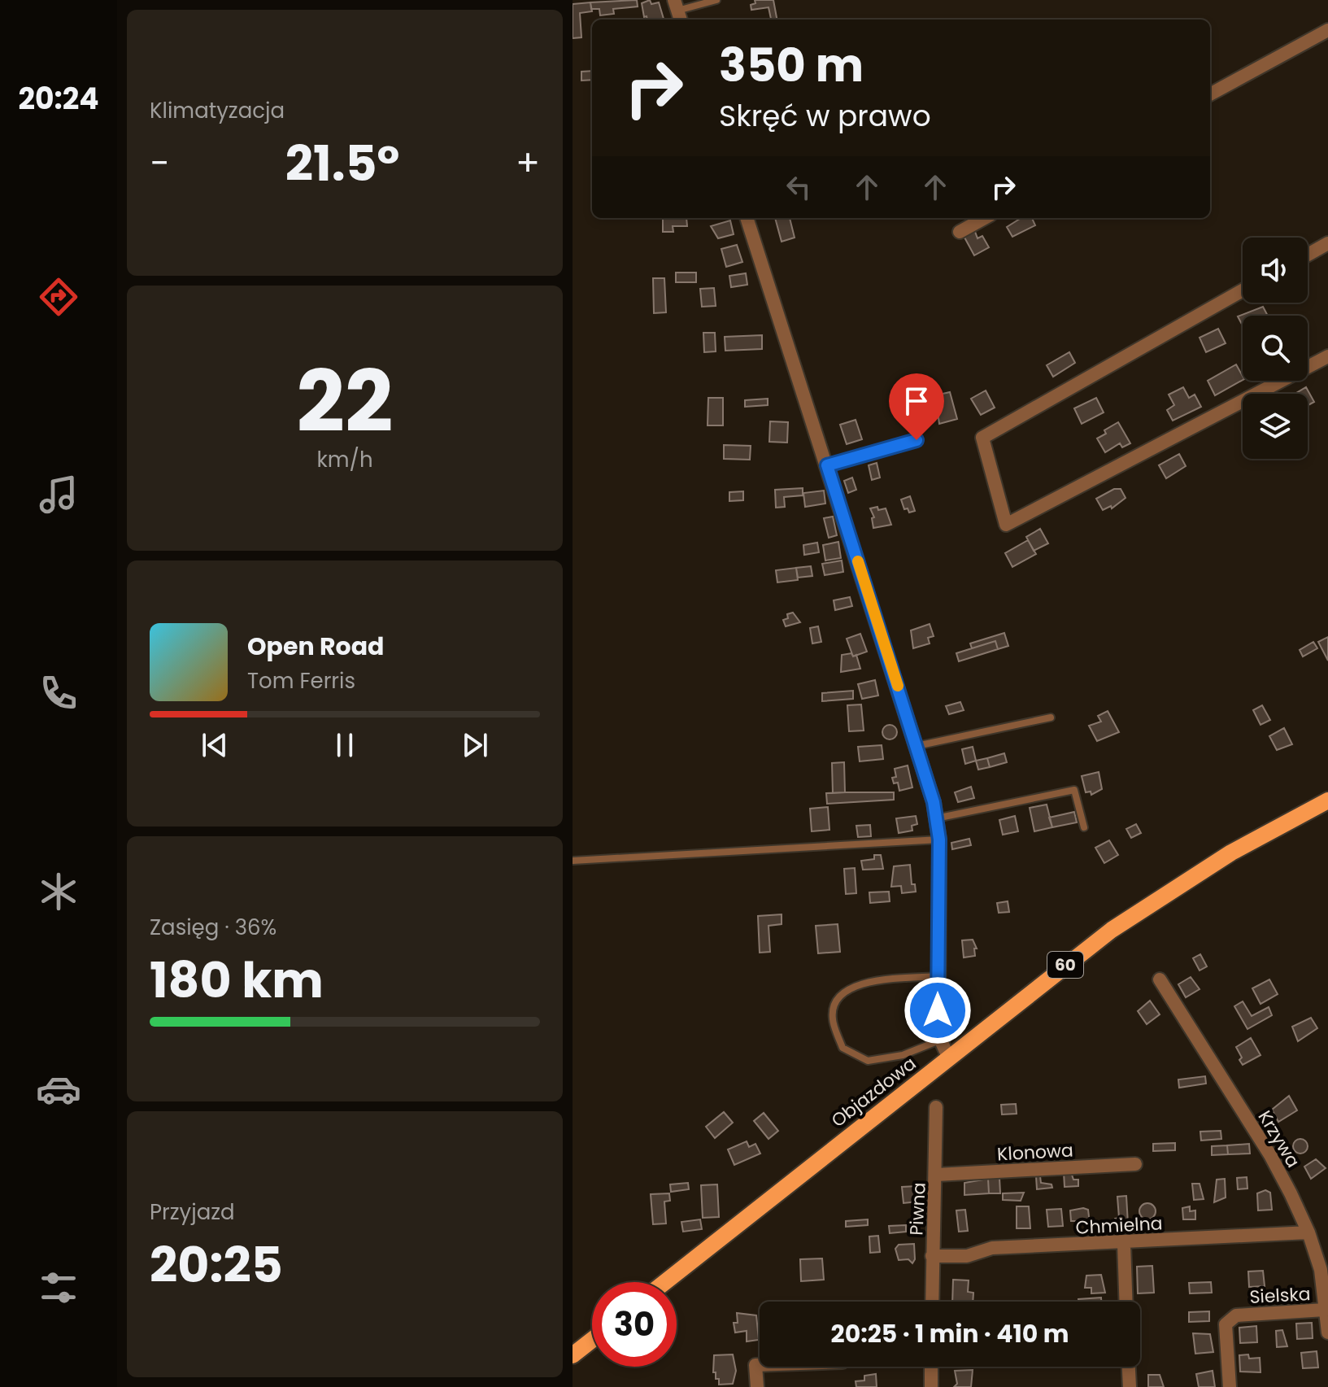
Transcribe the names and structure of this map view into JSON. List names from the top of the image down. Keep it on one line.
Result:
{"streets":{"main road":["60","Objazdowa"],"street":["Krzywa","Klonowa","Piwna","Chmielna","Sielska"]},"crossings":[["Krzywa","Chmielna"],["Krzywa","Sielska"],["Klonowa","Piwna"],["Piwna","Chmielna"]],"page":{"tabs":"20:24","tile":["Klimatyzacja",["22","km/h"],["Zasięg · 36%","180 km"],["Przyjazd","20:25"]],"turn":["350 m","Skręć w prawo"],"heat":["−","21.5°","+"],"song":["Open Road","Tom Ferris"],"limit":"30","trip":"20:25 · 1 min · 410 m"}}
